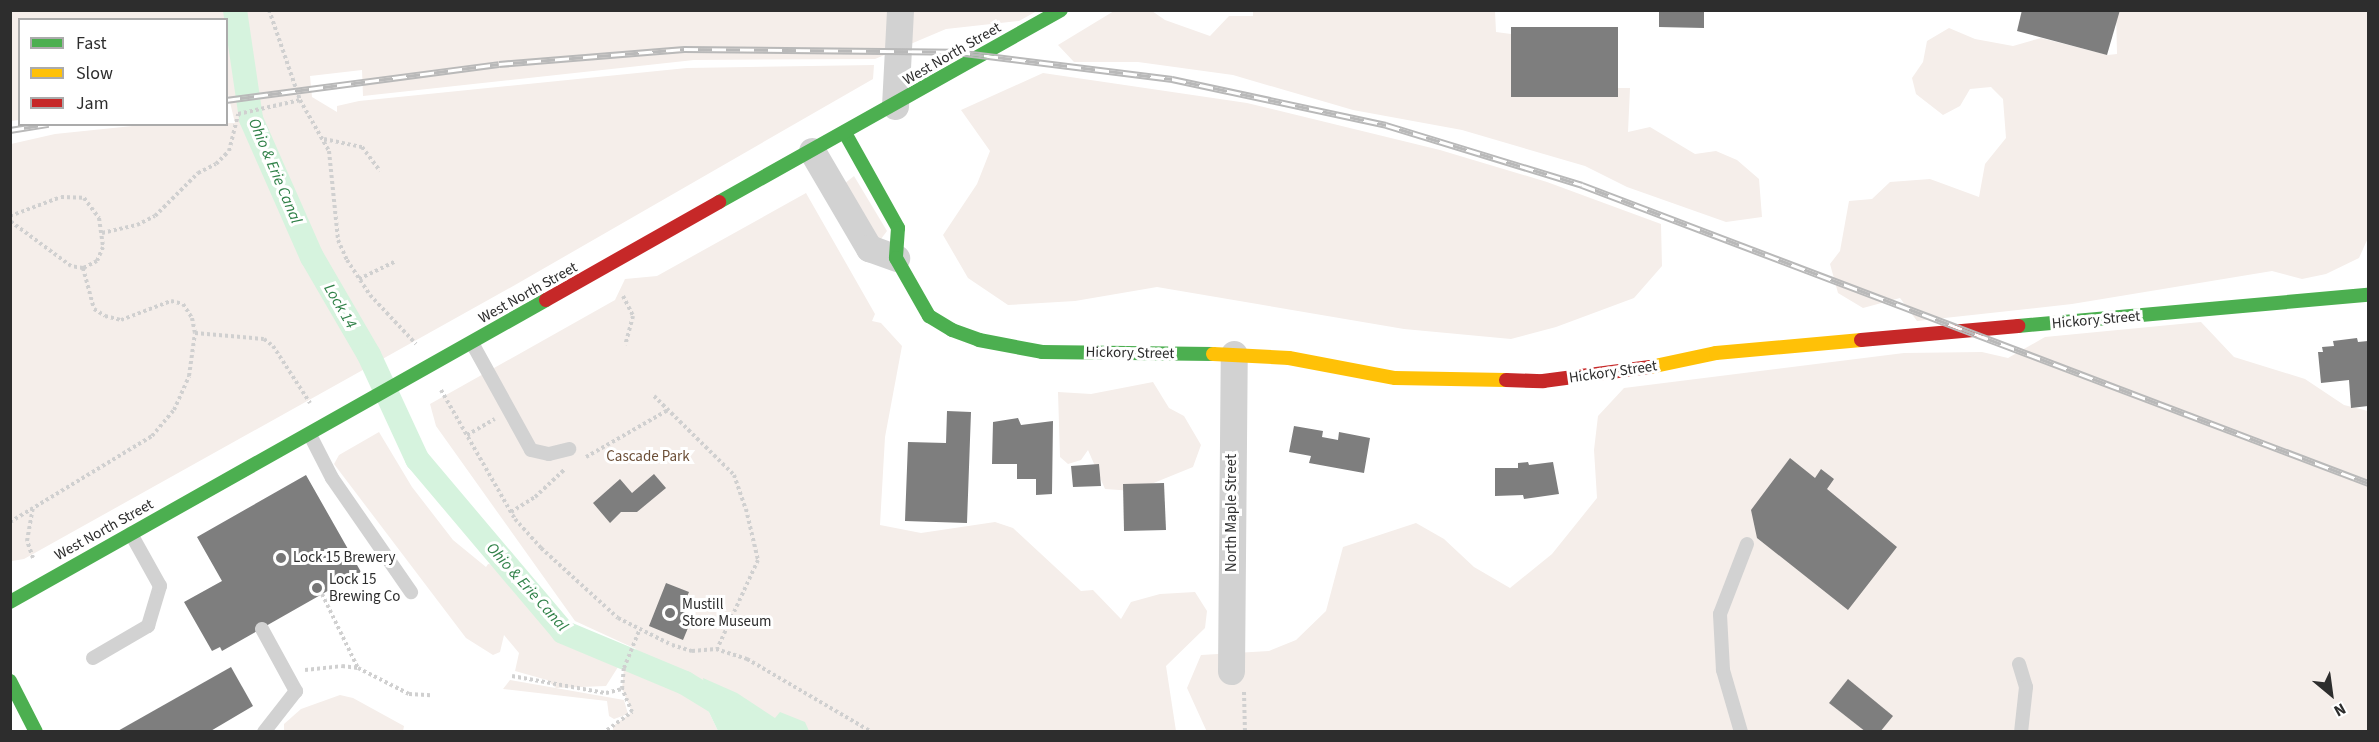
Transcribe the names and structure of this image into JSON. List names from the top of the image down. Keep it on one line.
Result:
{"streets":{"street":["West North Street","Hickory Street","North Maple Street"]},"crossings":[["Hickory Street","North Maple Street"]],"water":["Ohio & Erie Canal","Lock 14"],"parks":["Cascade Park"],"places":["Lock 15 Brewery","Lock 15 Brewing Co","Mustill Store Museum"],"legend":["Fast","Slow","Jam"],"north":"bottom right"}
